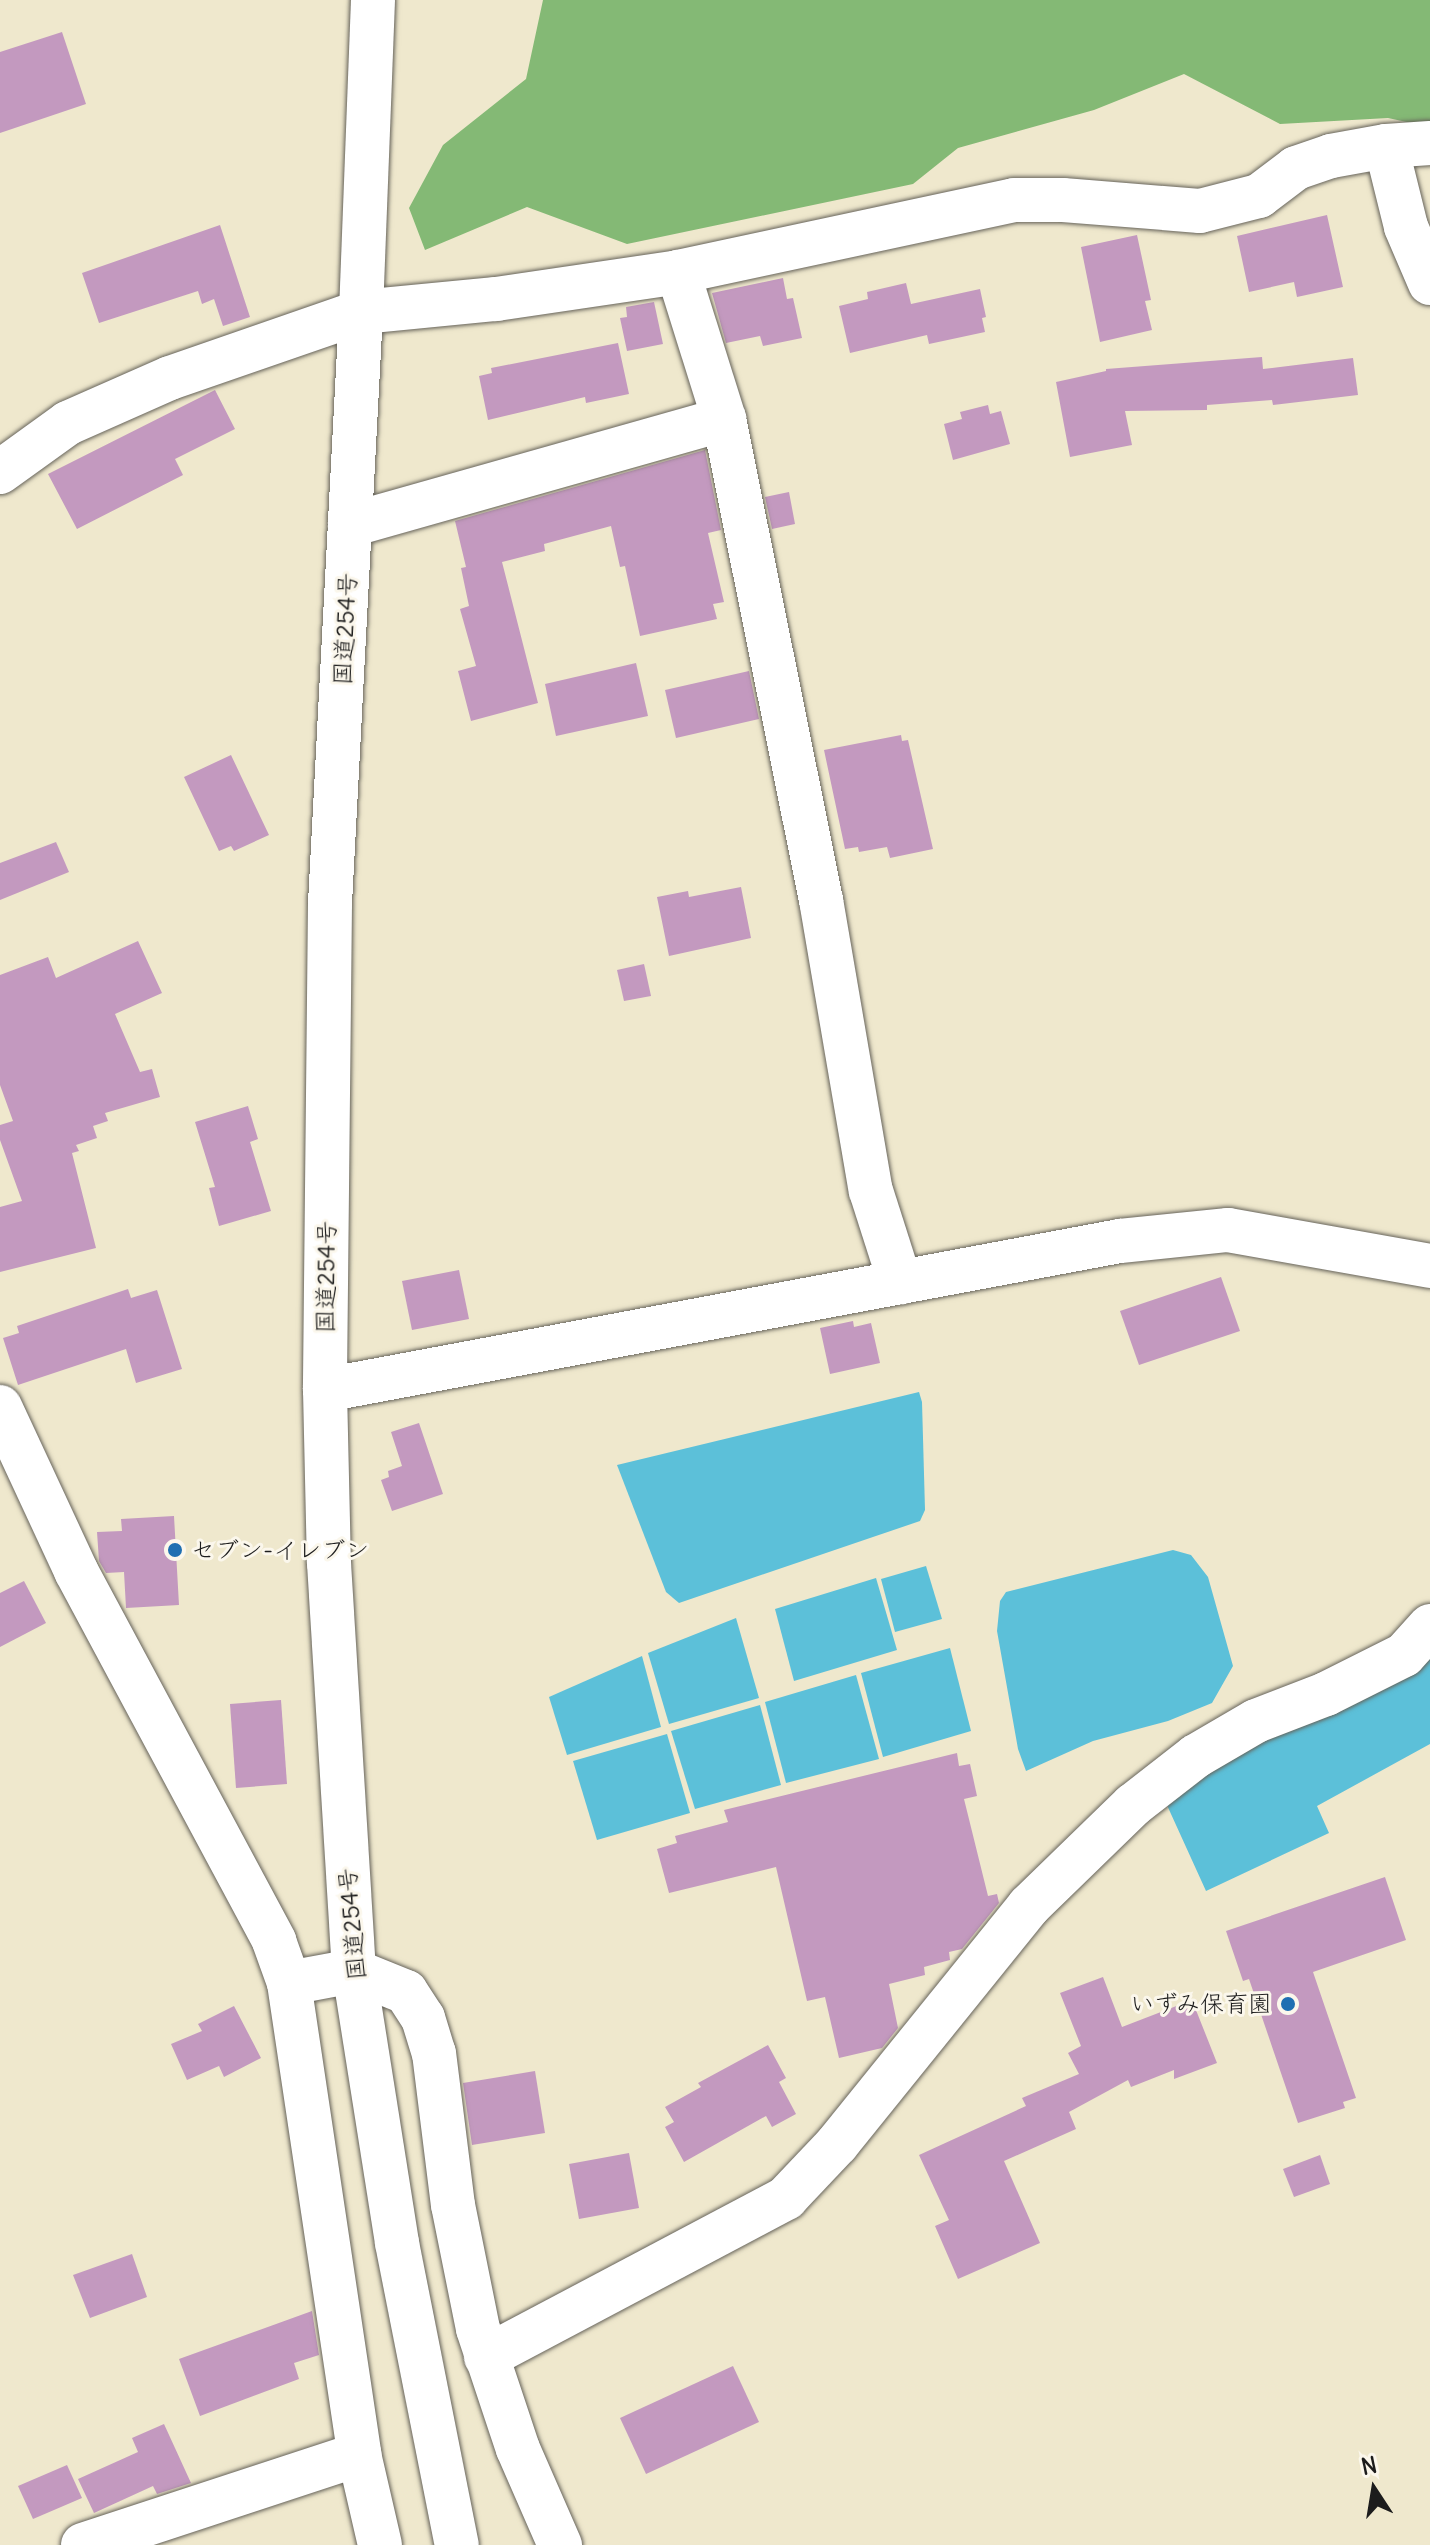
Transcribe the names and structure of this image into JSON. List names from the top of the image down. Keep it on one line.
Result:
{"streets":{"main road":["国道254号"]},"places":["セブン-イレブン","いずみ保育園"],"north":"top"}
